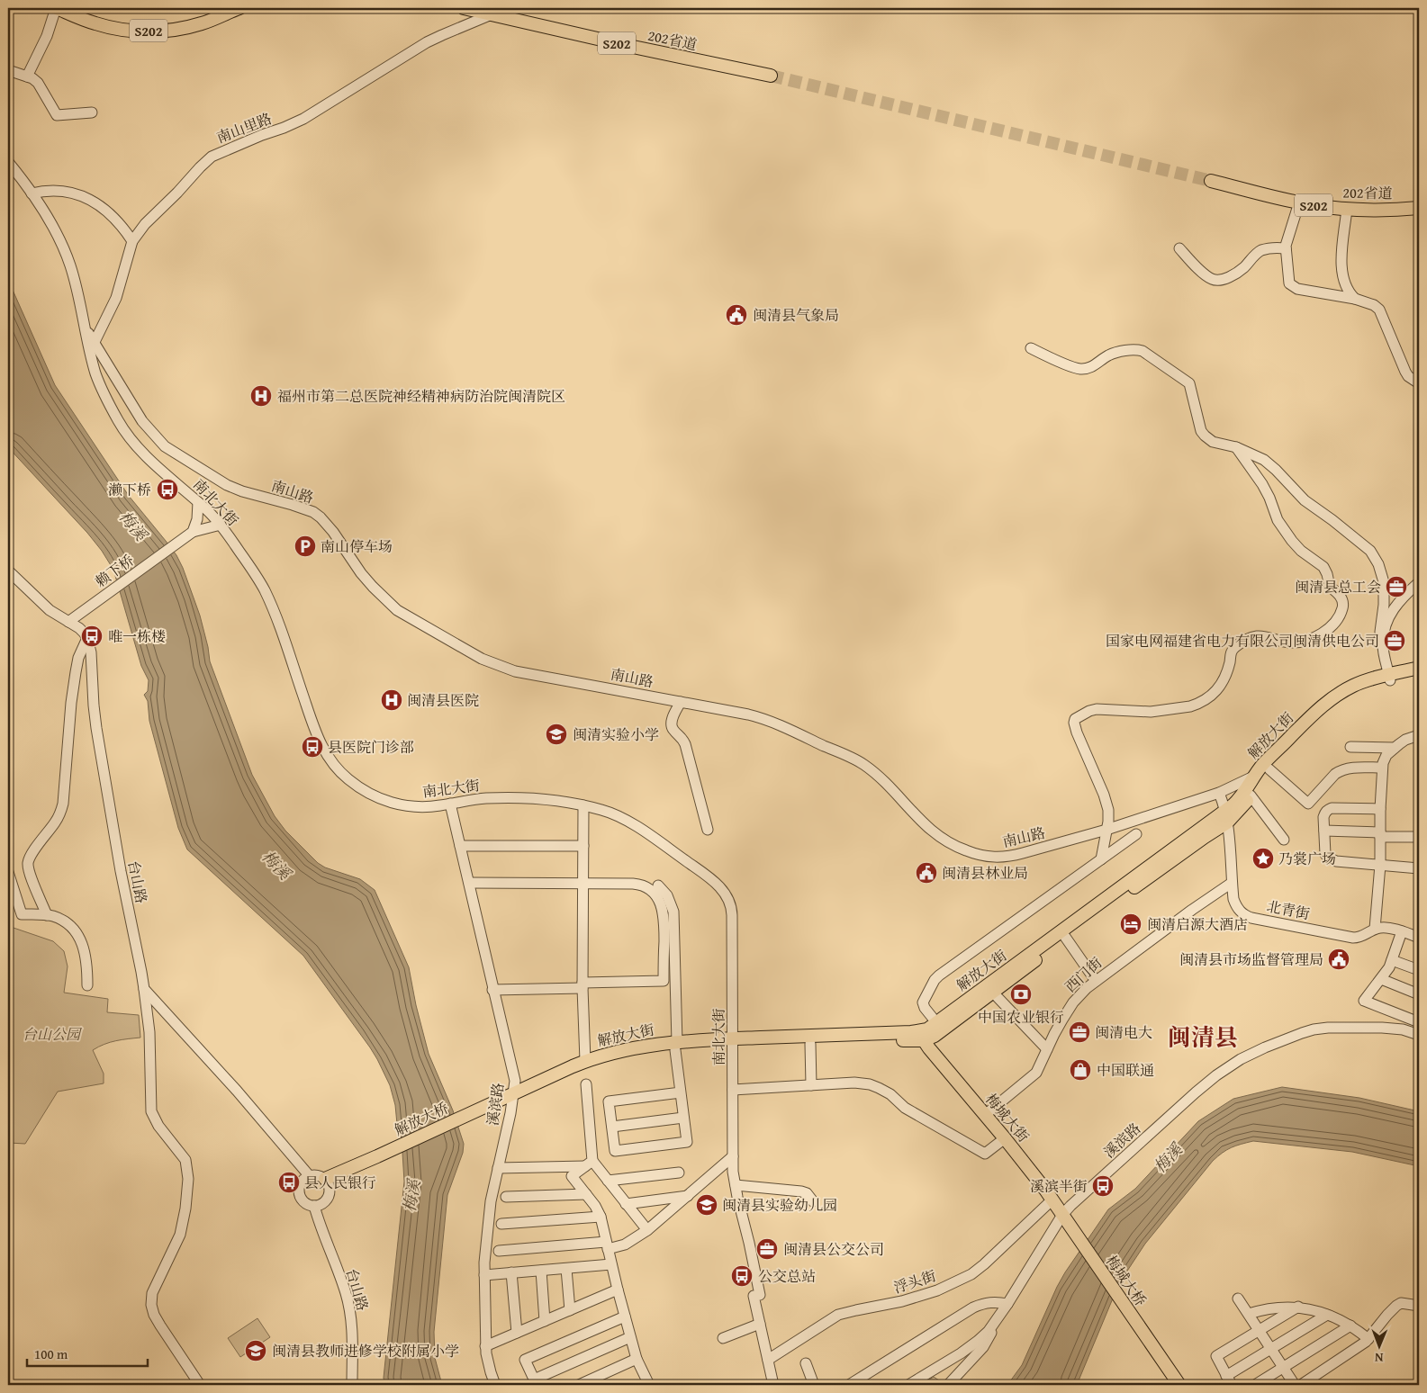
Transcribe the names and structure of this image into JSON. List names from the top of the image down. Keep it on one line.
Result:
{"streets":{"main road":["S202","202省道","解放大街","梅城大街","解放大桥","梅城大桥"],"street":["南山里路","南山路","南北大街","赖下桥","台山路","北青街","西门街","溪滨路","浮头街"]},"crossings":[["202省道","南山里路"],["南山里路","南山路"],["南山里路","南北大街"],["南山路","南北大街"],["南山路","解放大街"],["南山路","北青街"],["南北大街","解放大街"],["南北大街","溪滨路"],["南北大街","浮头街"],["解放大街","北青街"],["解放大街","溪滨路"],["解放大街","梅城大街"],["解放大街","解放大桥"],["台山路","解放大桥"],["北青街","西门街"],["西门街","梅城大街"],["溪滨路","梅城大街"],["溪滨路","梅城大桥"],["梅城大街","梅城大桥"],["梅城大街","浮头街"]],"districts":["闽清县"],"water":["梅溪"],"parks":["台山公园"],"places":{"public building":["闽清县气象局","闽清县林业局","闽清县市场监督管理局"],"hospital":["福州市第二总医院神经精神病防治院闽清院区","闽清县医院"],"bus stop":["濑下桥","唯一栋楼","县医院门诊部","县人民银行","溪滨半街","公交总站"],"parking":["南山停车场"],"office":["闽清县总工会","国家电网福建省电力有限公司闽清供电公司","闽清电大","闽清县公交公司"],"school or university":["闽清实验小学","闽清县实验幼儿园","闽清县教师进修学校附属小学"],"place":["乃裳广场"],"hotel":["闽清启源大酒店"],"bank":["中国农业银行"],"shop":["中国联通"]},"scale_bar":"100 m","north":"bottom"}
